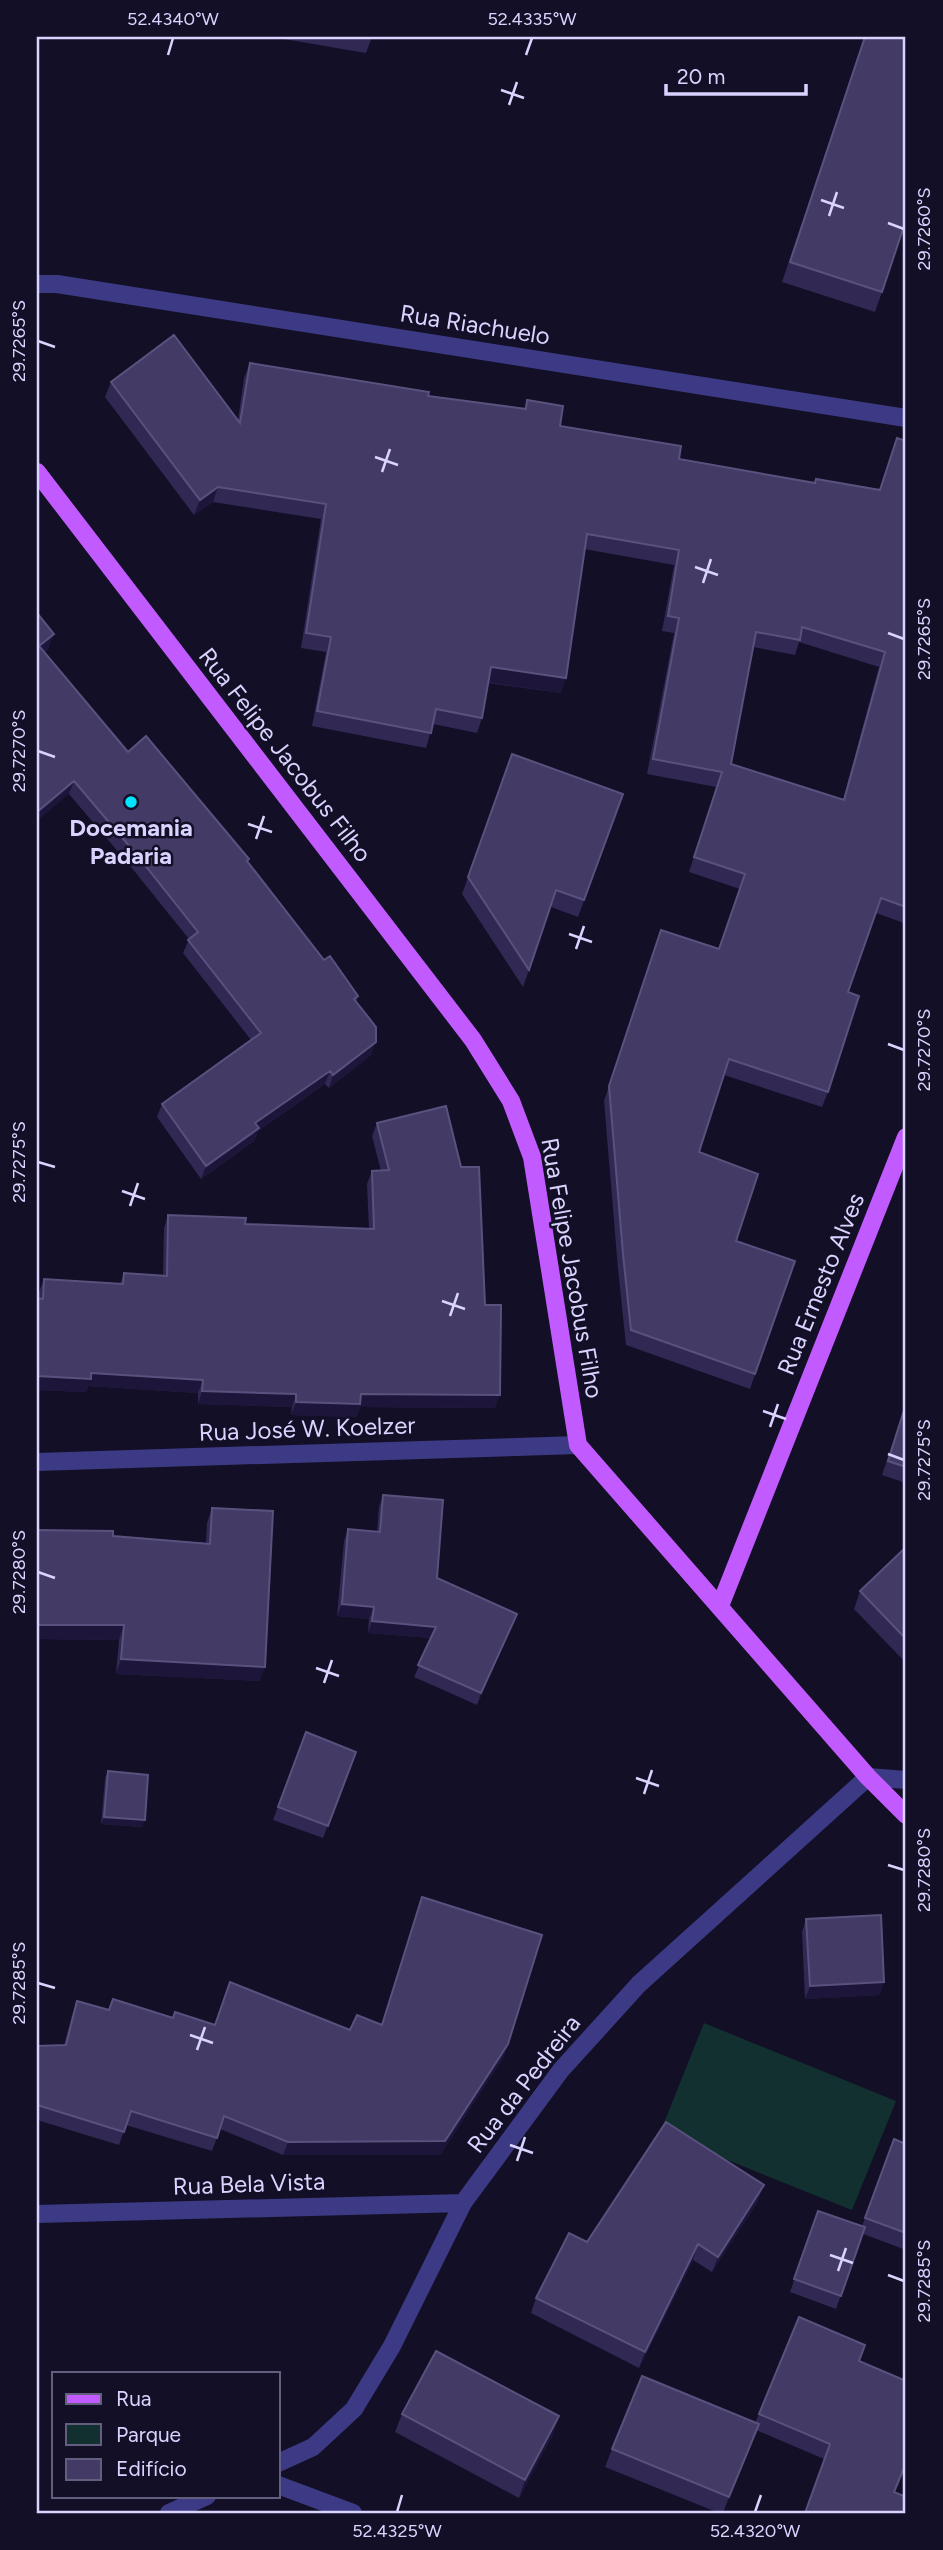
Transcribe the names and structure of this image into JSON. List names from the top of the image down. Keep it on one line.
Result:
{"streets":{"main road":["Rua Felipe Jacobus Filho","Rua Ernesto Alves"],"street":["Rua Riachuelo","Rua José W. Koelzer","Rua da Pedreira","Rua Bela Vista"]},"crossings":[["Rua Felipe Jacobus Filho","Rua José W. Koelzer"],["Rua da Pedreira","Rua Bela Vista"]],"places":["Docemania Padaria"],"legend":["Rua","Parque","Edifício"],"scale_bar":"20 m","coordinates":["52.4340°W","52.4335°W","29.7260°S","29.7265°S","29.7270°S","29.7275°S","29.7280°S","29.7285°S","52.4325°W","52.4320°W"]}
